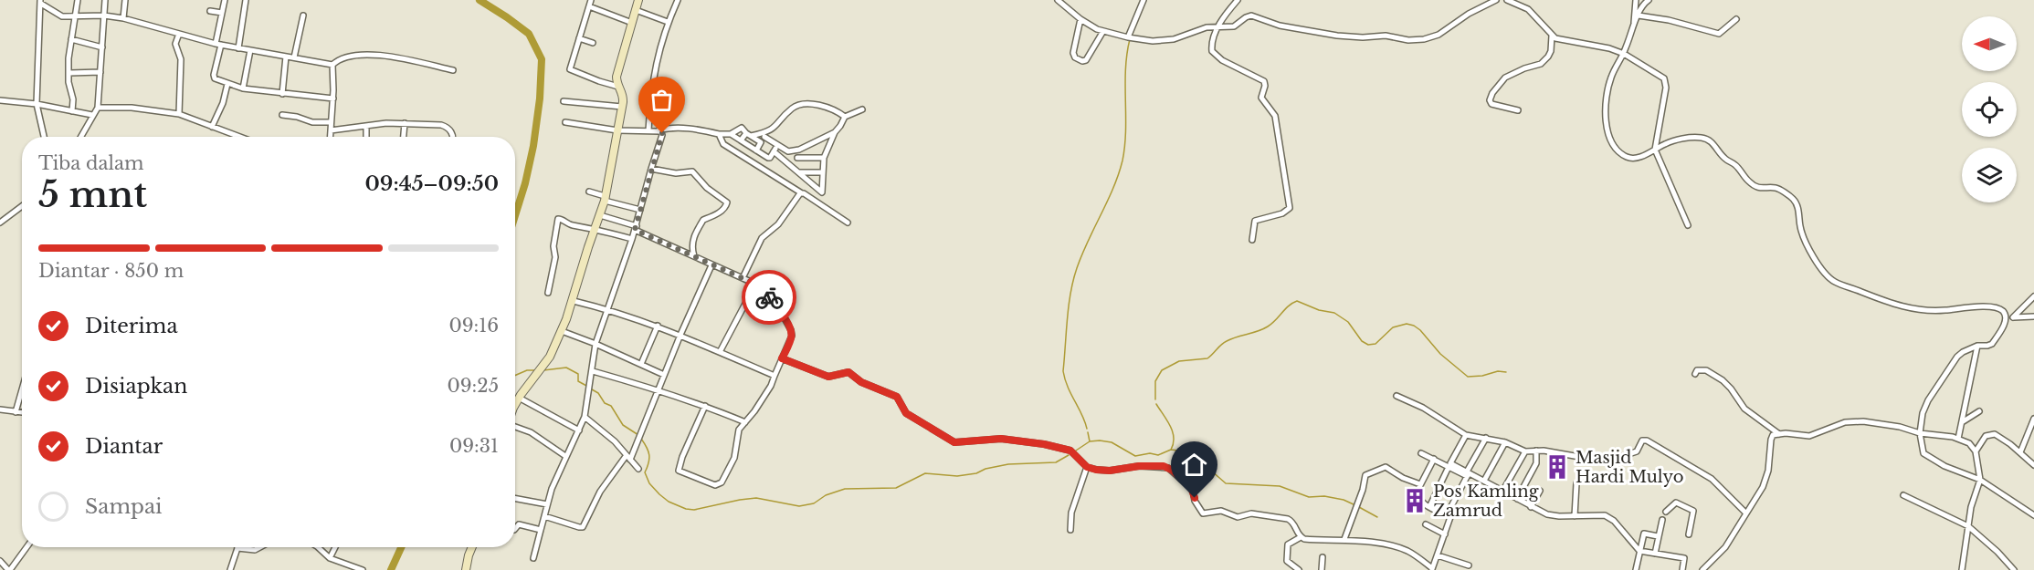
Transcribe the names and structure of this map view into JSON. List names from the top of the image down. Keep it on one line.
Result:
{"places":{"building":["Masjid Hardi Mulyo","Pos Kamling Zamrud"]},"north":"left","page":{"heading":["5 mnt","Tiba dalam","09:45–09:50"],"bar":"Diantar · 850 m","list":[["Diterima","09:16"],["Disiapkan","09:25"],["Diantar","09:31"],"Sampai"]}}
